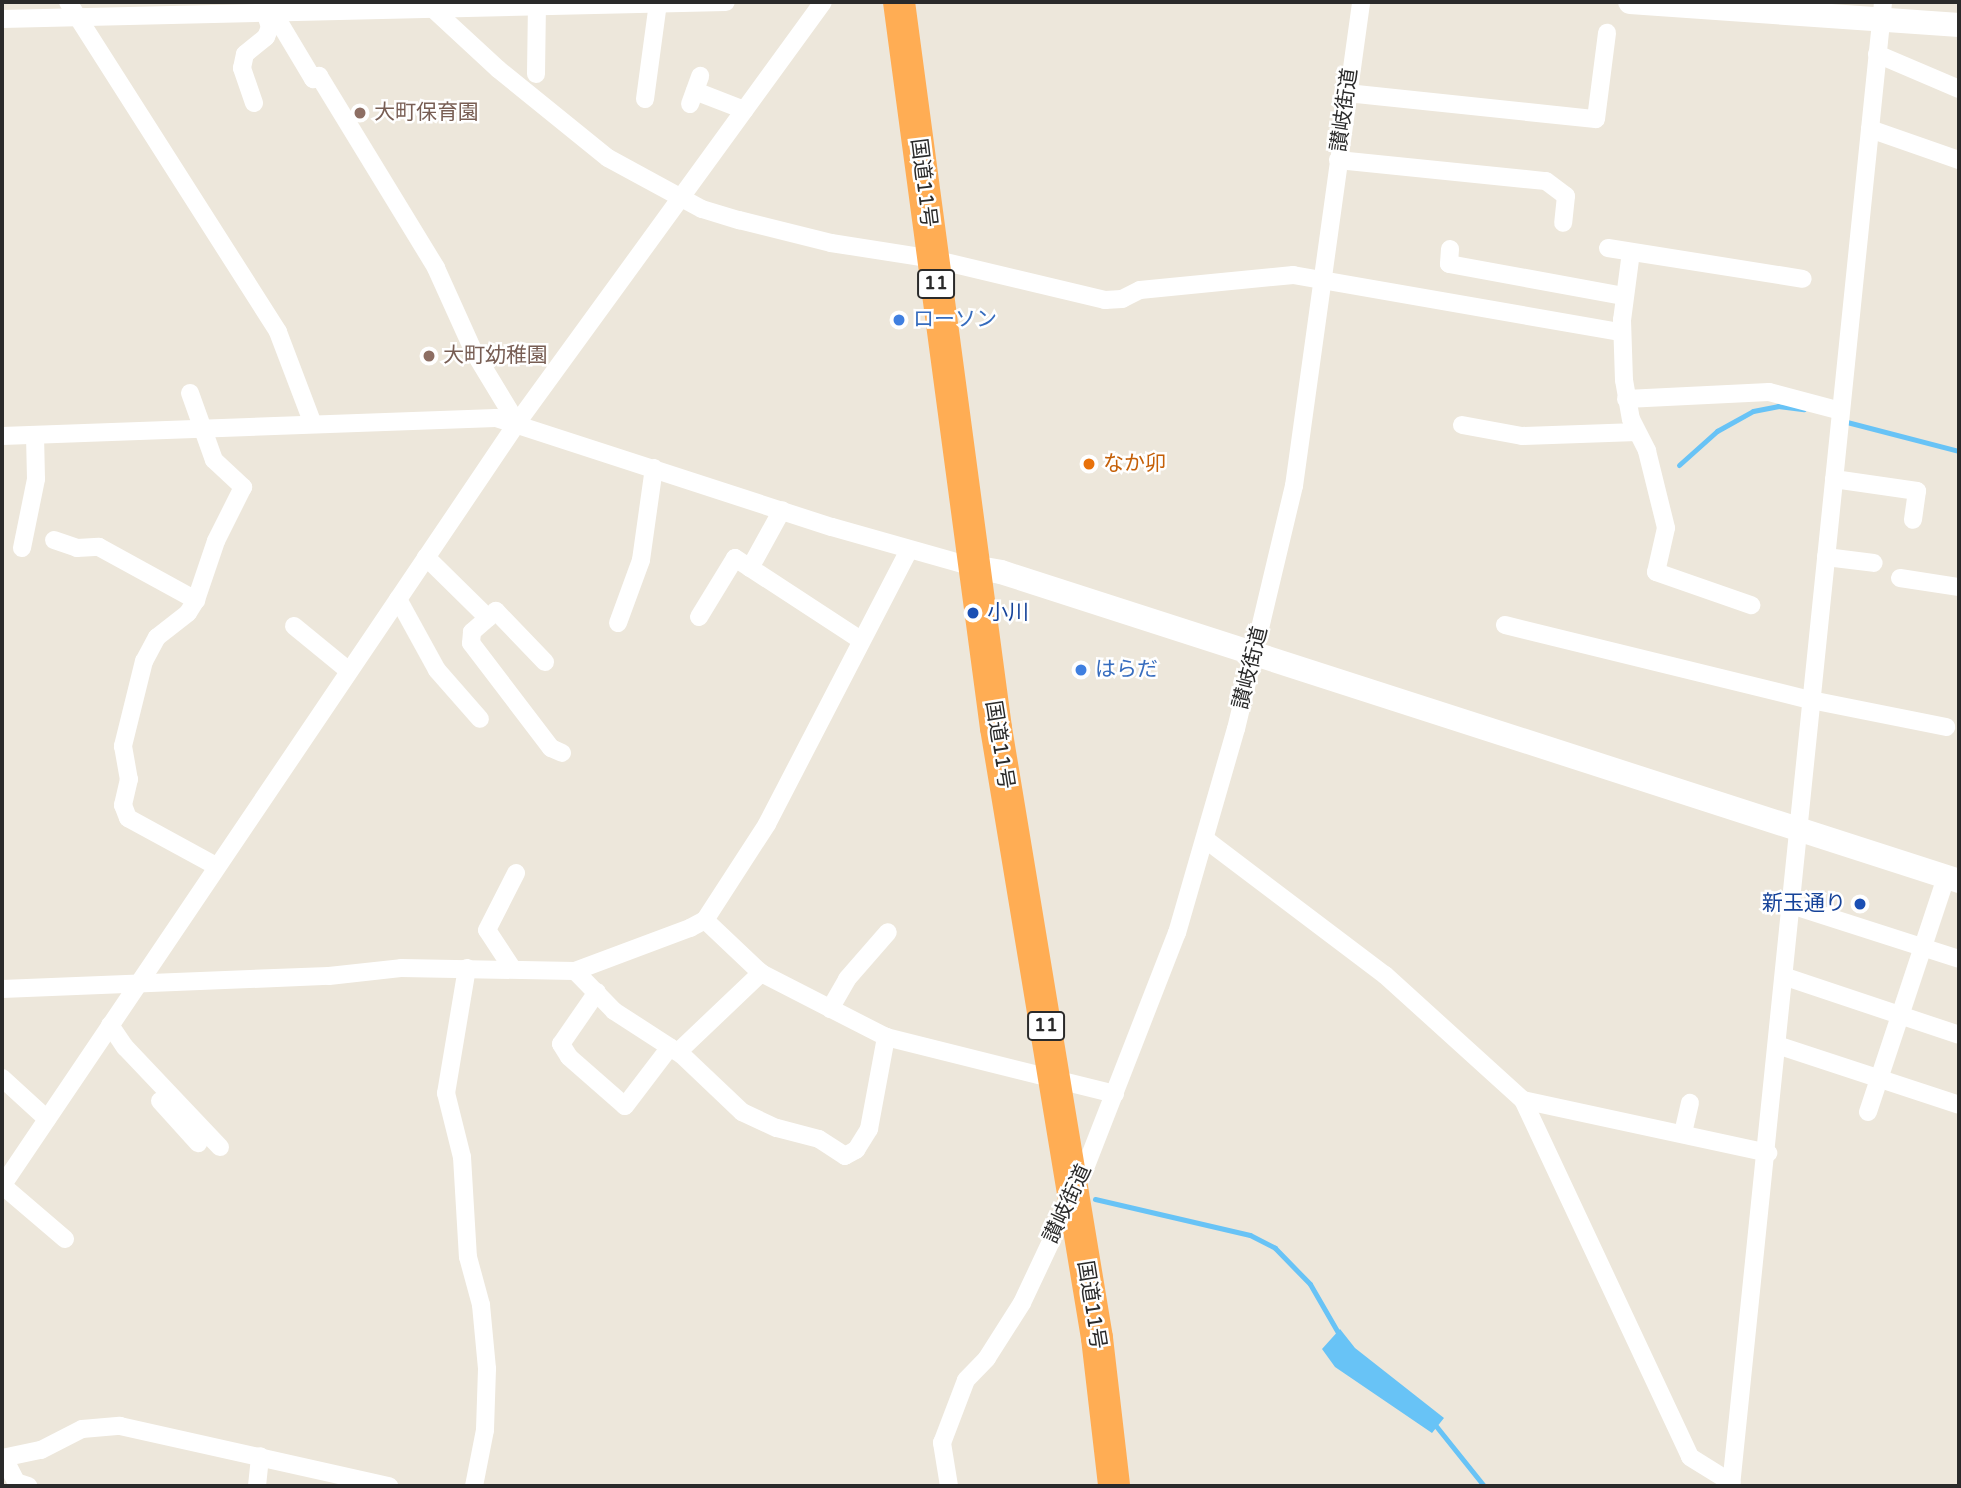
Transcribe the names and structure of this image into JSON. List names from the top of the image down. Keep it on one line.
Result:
{"streets":{"highway":["国道11号","11"],"street":["讃岐街道"]},"crossings":[["讃岐街道","国道11号"]],"places":["大町保育園","ローソン","大町幼稚園","なか卯","小川","はらだ","新玉通り"]}
